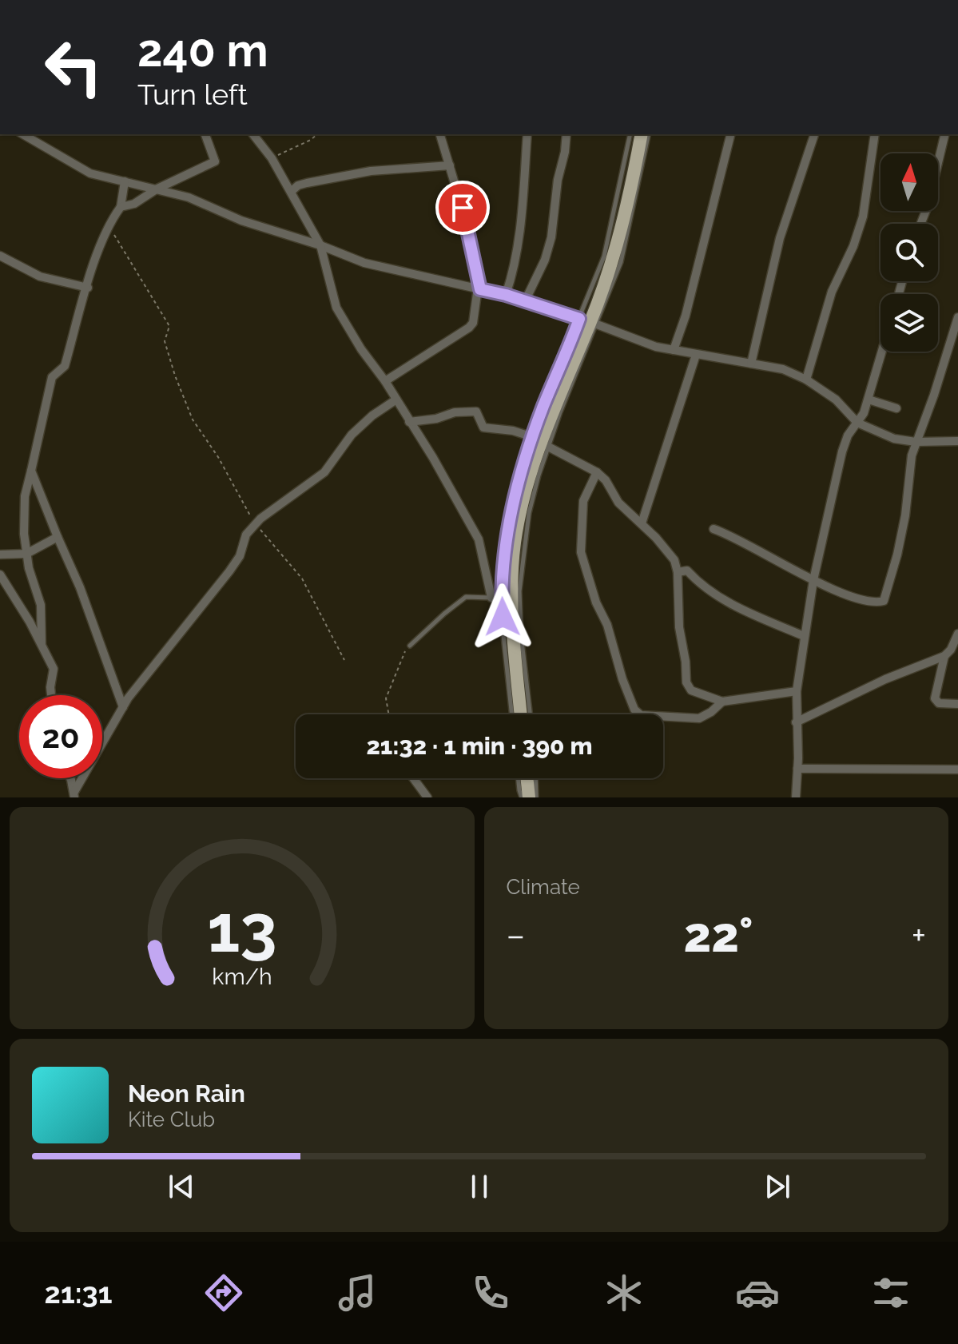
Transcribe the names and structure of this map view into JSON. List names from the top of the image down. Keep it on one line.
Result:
{"north":"top","page":{"turn":["240 m","Turn left"],"limit":"20","trip":"21:32 · 1 min · 390 m","tile":"Climate","heat":["−","22°","+"],"song":["Neon Rain","Kite Club"],"tabs":"21:31","gauge":["13","km/h"]}}
